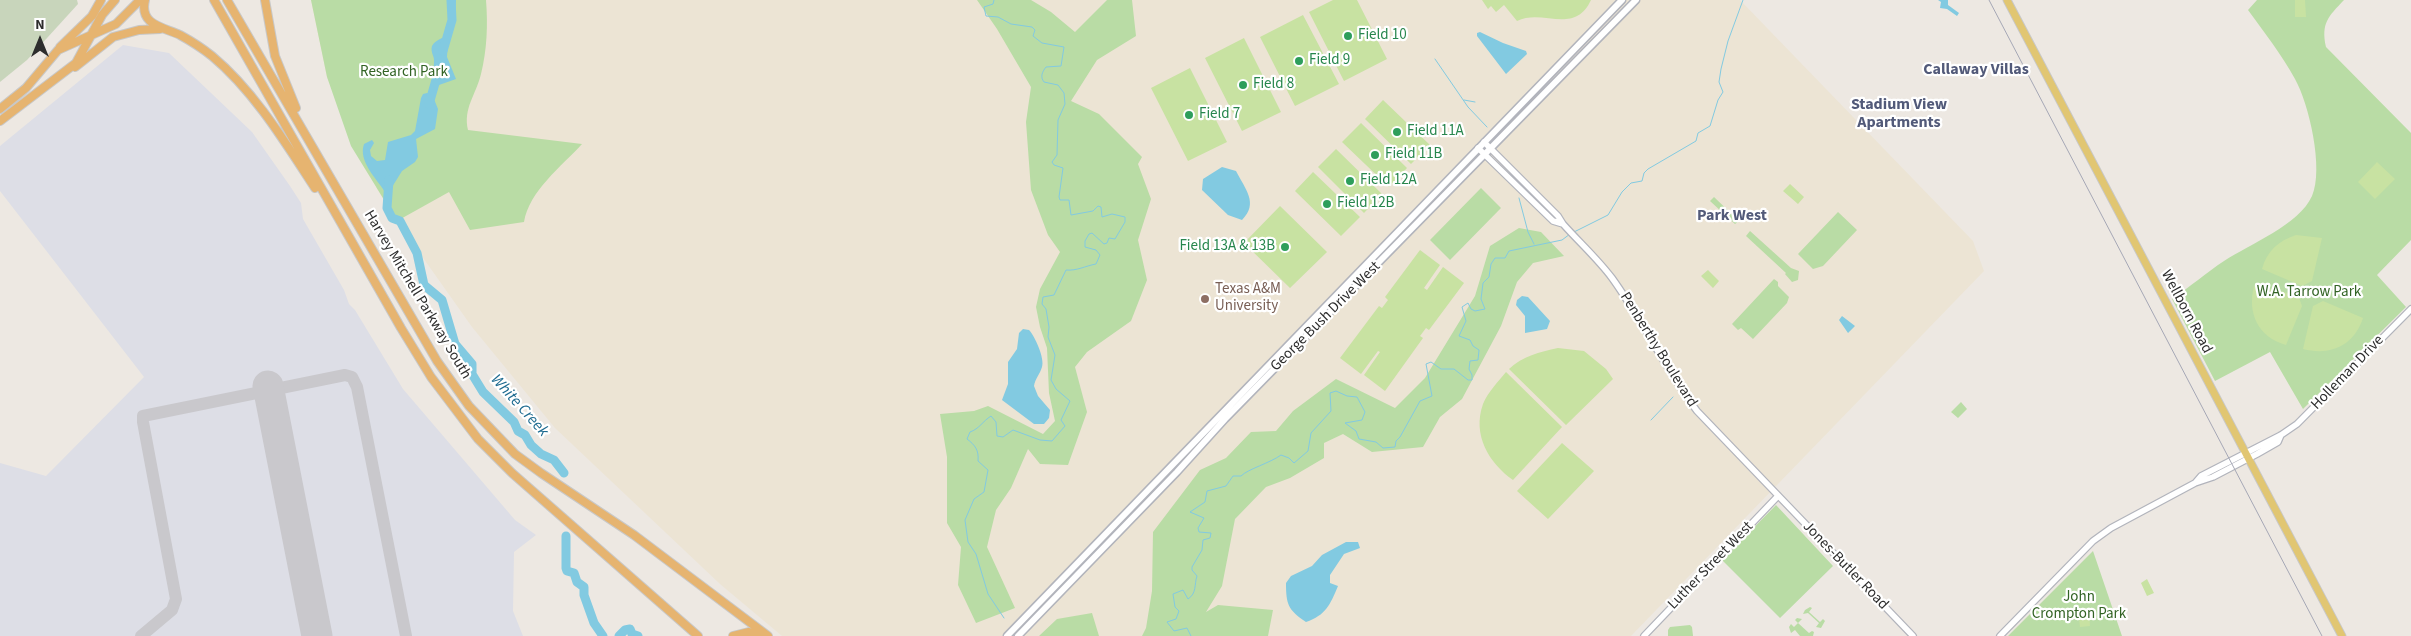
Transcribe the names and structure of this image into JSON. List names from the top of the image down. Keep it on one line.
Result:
{"streets":{"highway":["Harvey Mitchell Parkway South"],"main road":["Wellborn Road","George Bush Drive West"],"street":["Penberthy Boulevard","Holleman Drive","Luther Street West","Jones-Butler Road"]},"crossings":[["Wellborn Road","Holleman Drive"],["George Bush Drive West","Penberthy Boulevard"],["Penberthy Boulevard","Luther Street West"],["Penberthy Boulevard","Jones-Butler Road"],["Luther Street West","Jones-Butler Road"]],"districts":["Callaway Villas","Stadium View Apartments","Park West"],"water":["White Creek"],"parks":["Research Park","W.A. Tarrow Park","John Crompton Park"],"places":["Field 10","Field 9","Field 8","Field 7","Field 11A","Field 11B","Field 12A","Field 12B","Field 13A & 13B","Texas A&M University"],"north":"top"}
